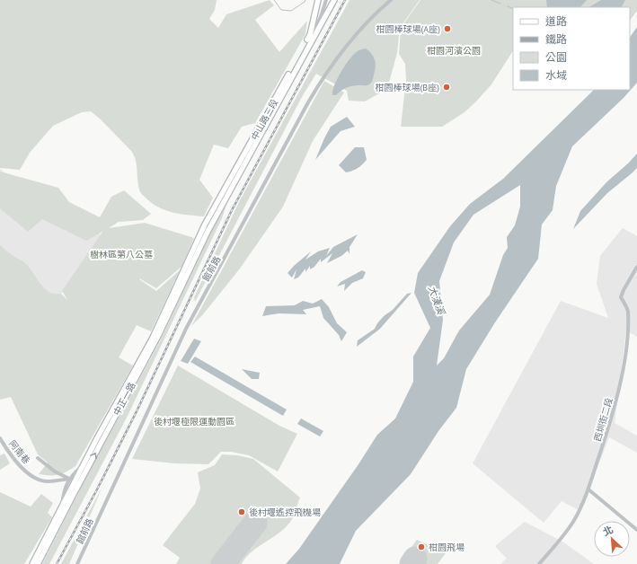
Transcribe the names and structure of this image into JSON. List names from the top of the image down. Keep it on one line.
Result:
{"streets":{"main road":["中山路三段","中正一路"],"street":["館前路","西圳街二段","阿南巷"]},"crossings":[["中山路三段","中正一路"]],"water":["大漢溪"],"parks":["柑園河濱公園","樹林區第八公墓","後村堰極限運動園區"],"places":["柑園棒球場(A座)","柑園棒球場(B座)","後村堰遙控飛機場","柑園飛場"],"legend":["道路","鐵路","公園","水域"],"north":"top left"}
